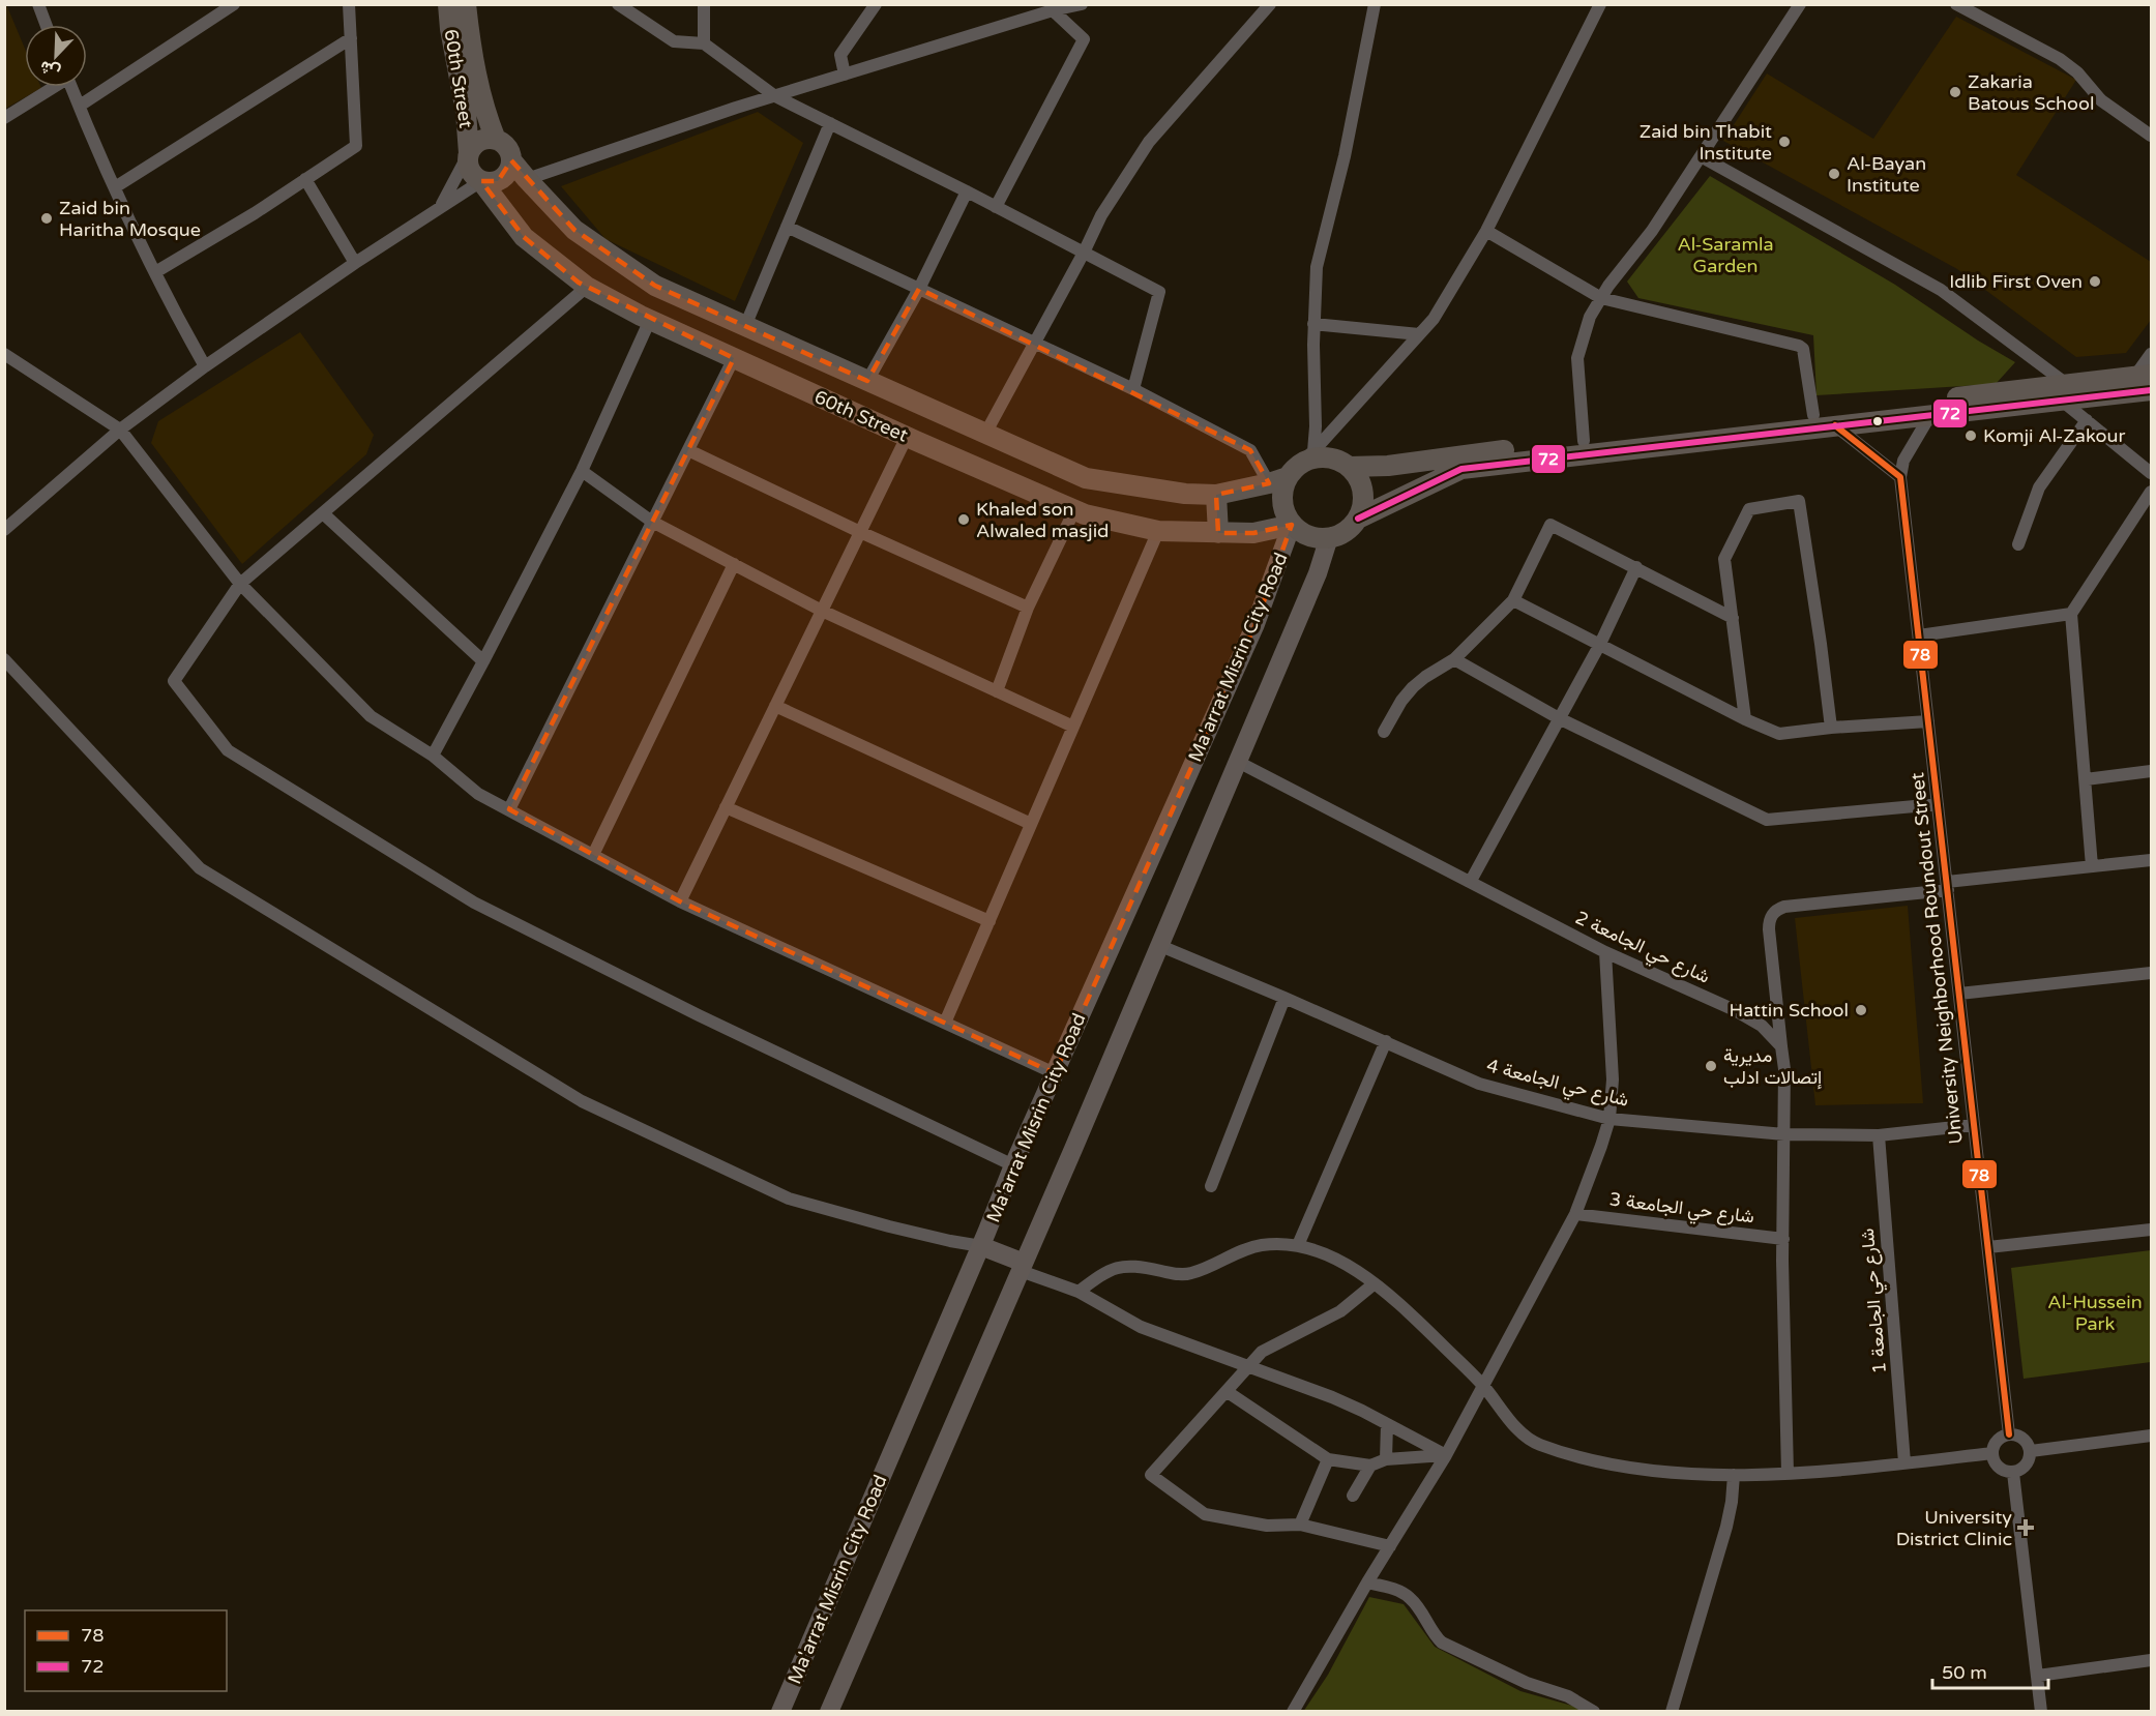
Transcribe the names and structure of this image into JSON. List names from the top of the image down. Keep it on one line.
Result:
{"streets":{"main road":["60th Street","Ma'arrat Misrin City Road"],"street":["شارع حي الجامعة 2","University Neighborhood Roundout Street","شارع حي الجامعة 4","شارع حي الجامعة 3","شارع حي الجامعة 1"]},"crossings":[["60th Street","Ma'arrat Misrin City Road"],["Ma'arrat Misrin City Road","شارع حي الجامعة 2"],["Ma'arrat Misrin City Road","شارع حي الجامعة 4"],["University Neighborhood Roundout Street","شارع حي الجامعة 4"],["شارع حي الجامعة 4","شارع حي الجامعة 1"]],"parks":["Al-Saramla Garden","Al-Hussein Park"],"places":{"other":["Zakaria Batous School","Zaid bin Thabit Institute","Al-Bayan Institute","Zaid bin Haritha Mosque","Idlib First Oven","Komji Al-Zakour","Khaled son Alwaled masjid","Hattin School","مديرية إتصالات ادلب"],"health":["University District Clinic"]},"lines":["transit line 72","transit line 78"],"legend":["78","72"],"scale_bar":"50 m","north":"bottom left"}
